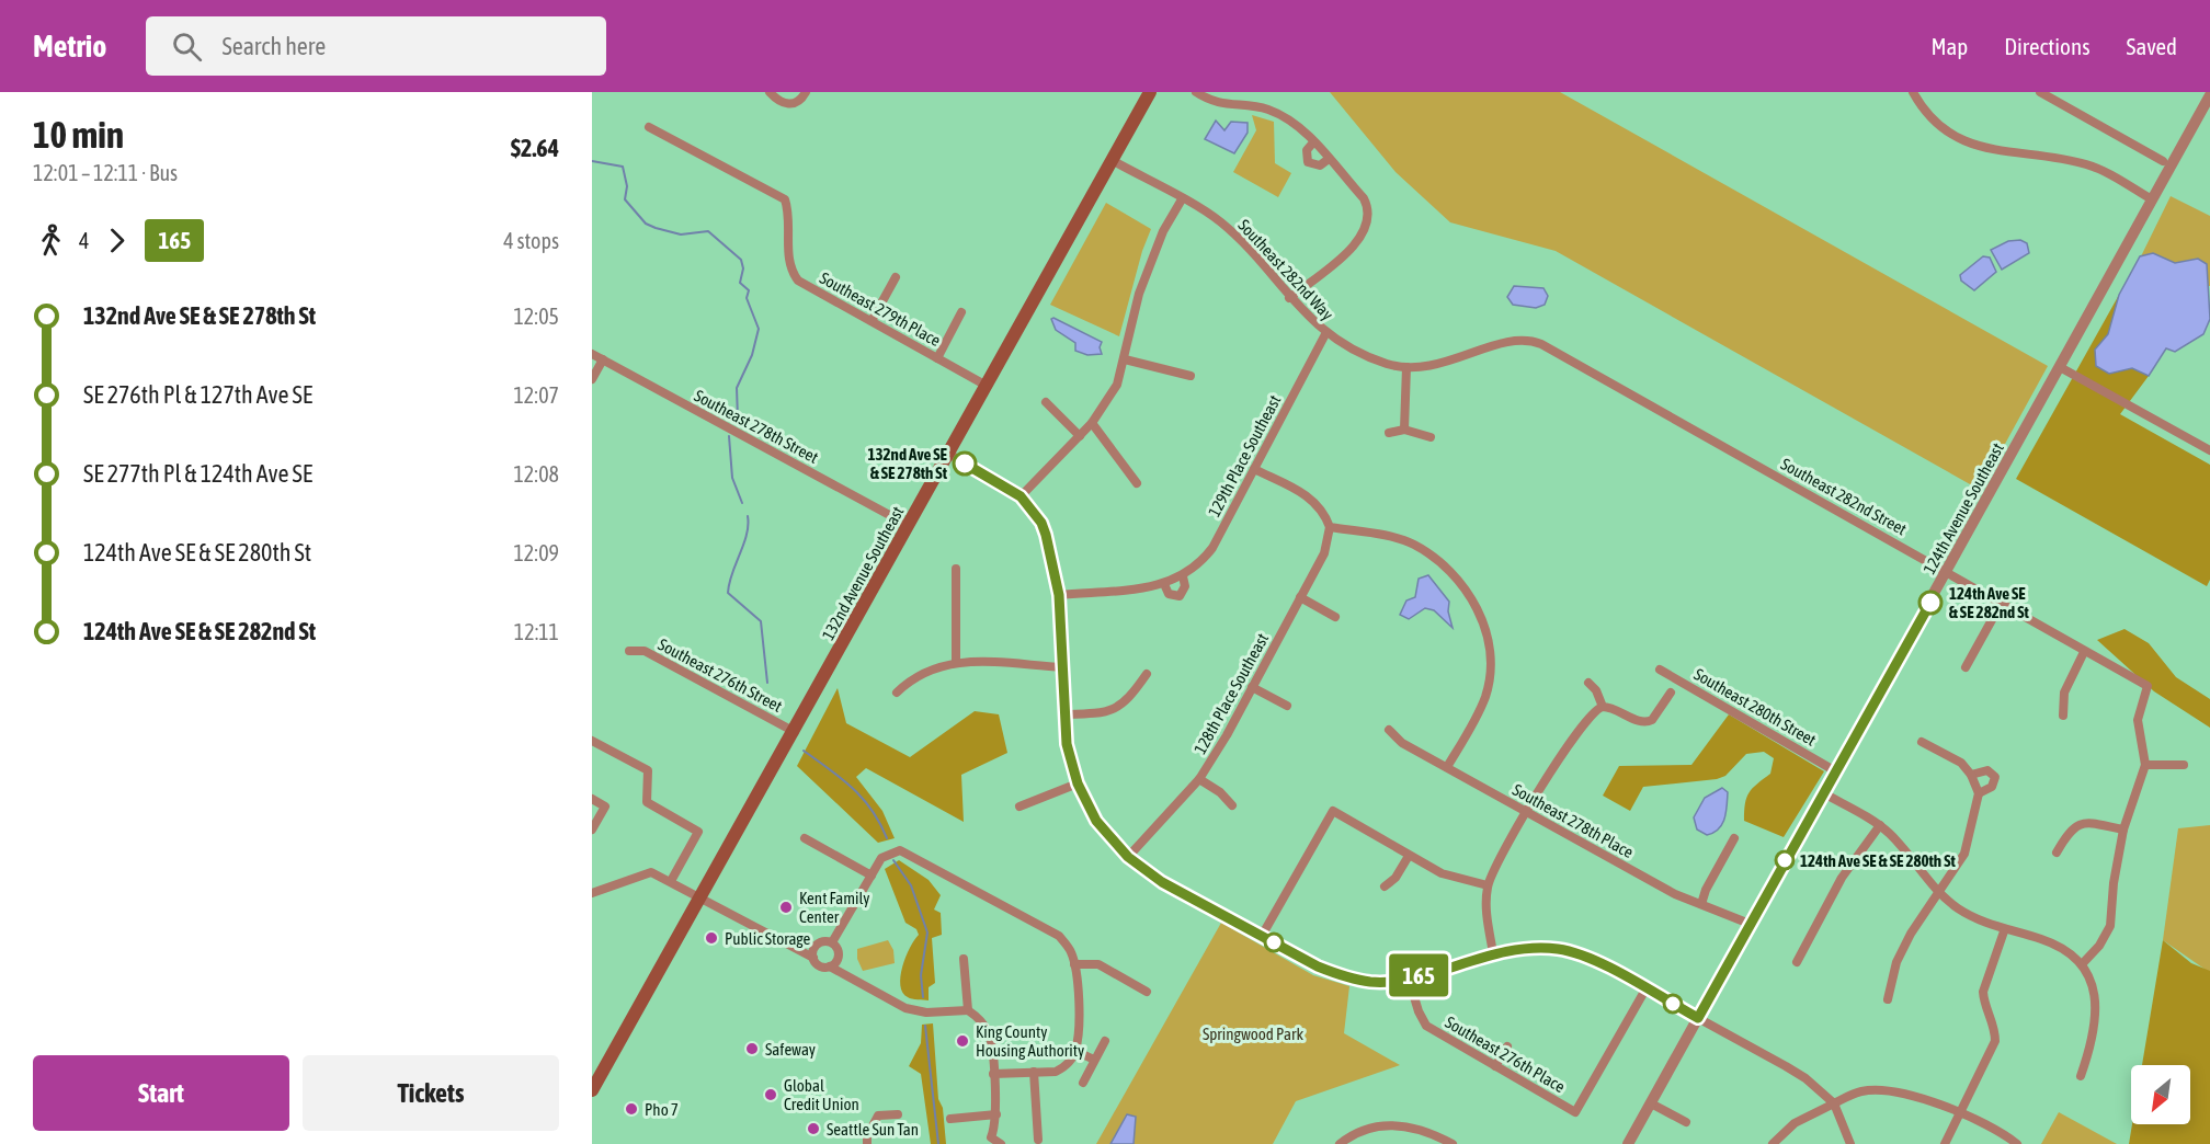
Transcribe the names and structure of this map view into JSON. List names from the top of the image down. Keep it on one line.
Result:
{"streets":{"main road":["132nd Avenue Southeast"],"street":["Southeast 282nd Way","Southeast 279th Place","Southeast 278th Street","129th Place Southeast","Southeast 282nd Street","124th Avenue Southeast","Southeast 276th Street","128th Place Southeast","Southeast 280th Street","Southeast 278th Place","Southeast 276th Place"]},"crossings":[["Southeast 282nd Way","129th Place Southeast"],["Southeast 282nd Way","Southeast 282nd Street"],["Southeast 282nd Way","132nd Avenue Southeast"],["Southeast 279th Place","132nd Avenue Southeast"],["Southeast 278th Street","132nd Avenue Southeast"],["Southeast 282nd Street","124th Avenue Southeast"],["124th Avenue Southeast","Southeast 280th Street"],["124th Avenue Southeast","Southeast 278th Place"],["132nd Avenue Southeast","Southeast 276th Street"]],"parks":["Springwood Park"],"places":["132nd Ave SE & SE 278th St","124th Ave SE & SE 282nd St","124th Ave SE & SE 280th St","Kent Family Center","Public Storage","King County Housing Authority","Safeway","Global Credit Union","Pho 7","Seattle Sun Tan"],"lines":["bus line 165"],"north":"bottom left","page":{"header":"Metrio","search":"Search here","nav":["Map","Directions","Saved"],"heading":["10 min","12:01 – 12:11 · Bus","$2.64"],"on_map":"165","legs":["4","165","4 stops"],"list":[{"name":"132nd Ave SE & SE 278th St","value":"12:05"},{"name":"SE 276th Pl & 127th Ave SE","value":"12:07"},{"name":"SE 277th Pl & 124th Ave SE","value":"12:08"},{"name":"124th Ave SE & SE 280th St","value":"12:09"},{"name":"124th Ave SE & SE 282nd St","value":"12:11"}],"buttons":["Start","Tickets"]}}
